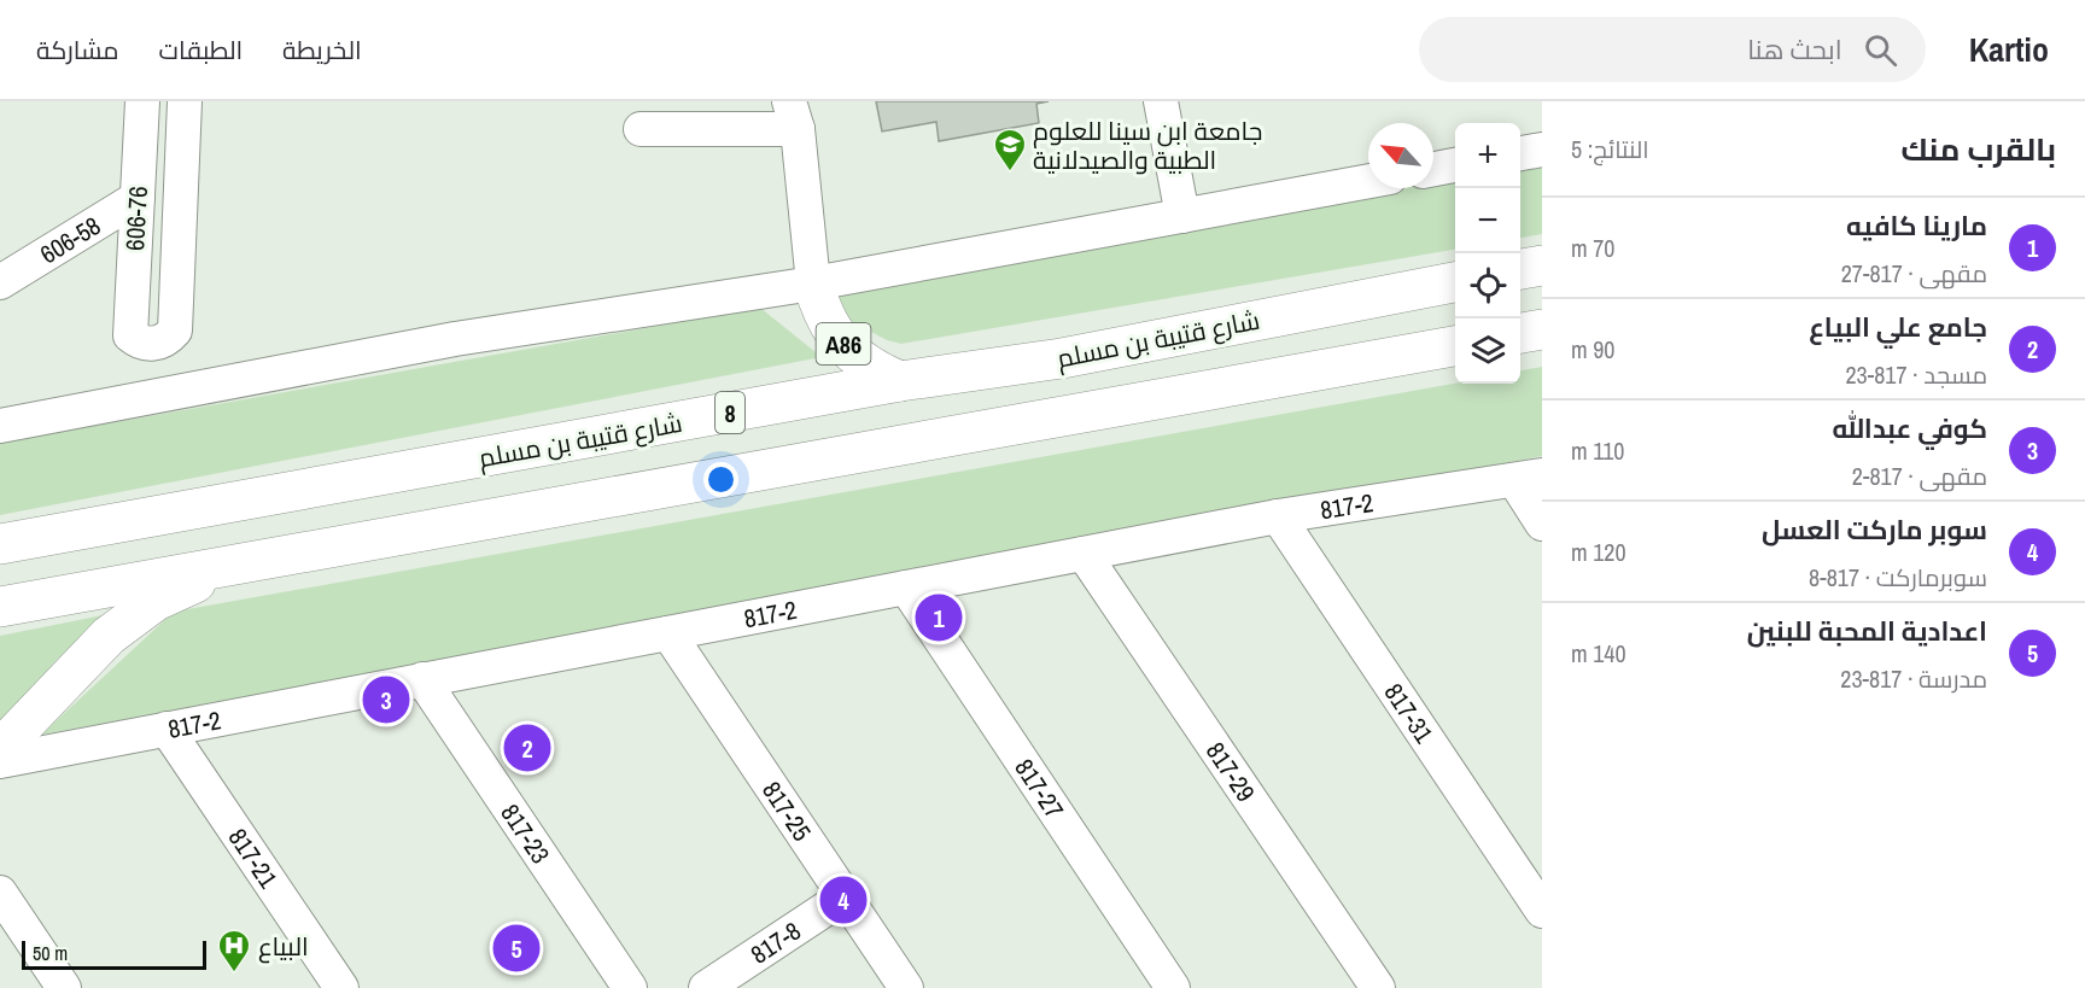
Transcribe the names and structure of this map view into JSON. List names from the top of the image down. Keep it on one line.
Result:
{"streets":{"highway":["شارع قتيبة بن مسلم","A86","8"],"street":["606-76","606-58","817-2","817-31","817-29","817-27","817-25","817-23","817-21","817-8"]},"crossings":[["606-76","606-58"],["شارع قتيبة بن مسلم","A86"],["817-2","817-31"],["817-2","817-29"],["817-2","817-27"],["817-2","817-25"],["817-2","817-23"],["817-2","817-21"],["817-25","817-8"]],"places":{"school or university":["جامعة ابن سينا للعلوم الطبية والصيدلانية"],"hospital":["البياع"]},"scale_bar":"50 m","north":"top left","page":{"header":"Kartio","search":"ابحث هنا","nav":["الخريطة","الطبقات","مشاركة"],"heading":["بالقرب منك","النتائج: 5"],"map_buttons":["+","−"],"list":[{"mark":"1","name":"مارينا كافيه","note":"مقهى · 817-27","value":"70 m"},{"mark":"2","name":"جامع علي البياع","note":"مسجد · 817-23","value":"90 m"},{"mark":"3","name":"كوفي عبدالله","note":"مقهى · 817-2","value":"110 m"},{"mark":"4","name":"سوبر ماركت العسل","note":"سوبرماركت · 817-8","value":"120 m"},{"mark":"5","name":"اعدادية المحبة للبنين","note":"مدرسة · 817-23","value":"140 m"}],"pins":["1","3","2","4","5"],"scale":"50 m"}}
